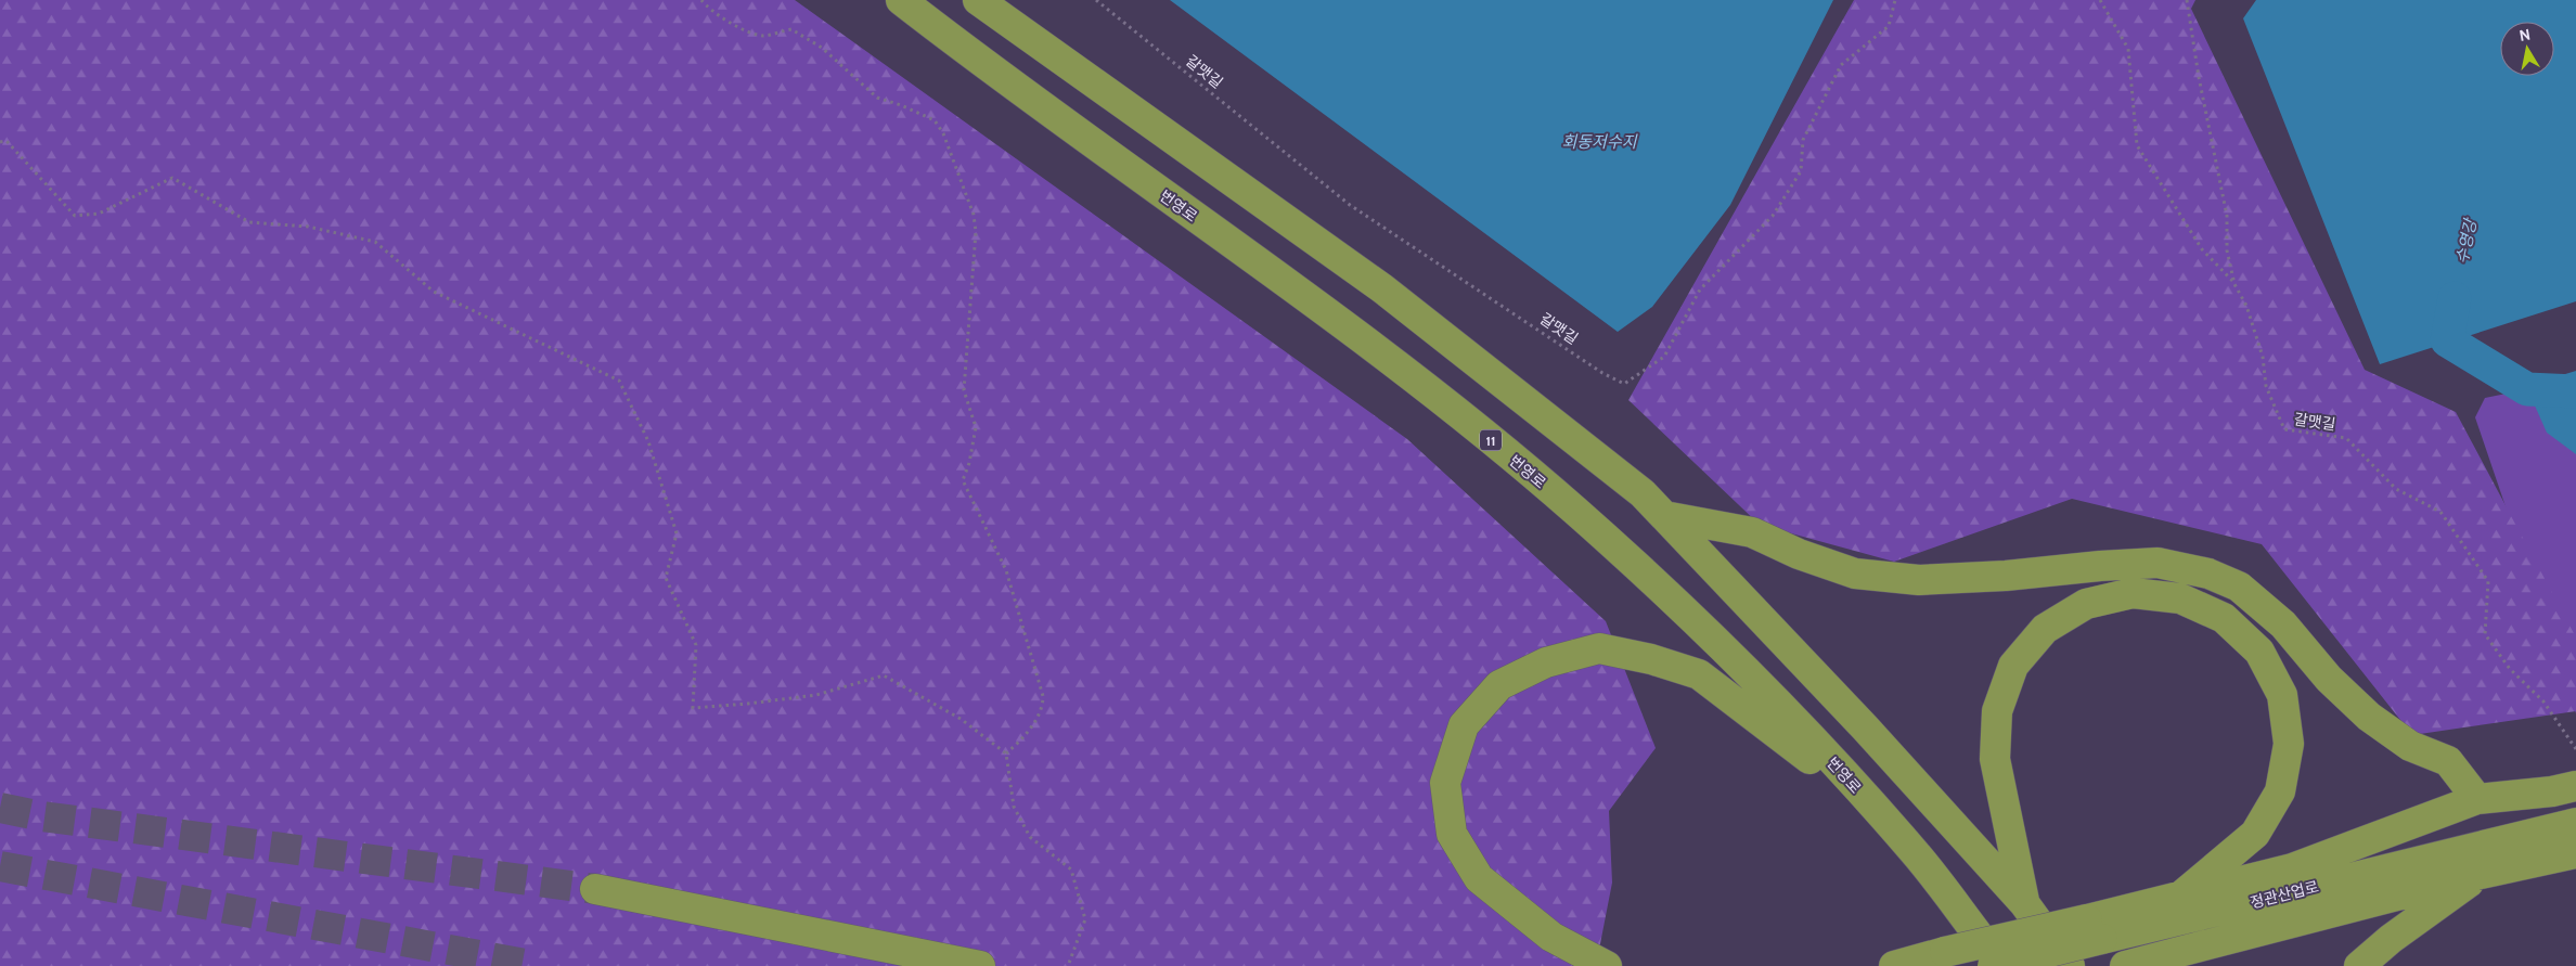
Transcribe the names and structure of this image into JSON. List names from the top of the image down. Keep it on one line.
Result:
{"streets":{"highway":["번영로","11","정관산업로"],"path":["갈맷길"]},"crossings":[["번영로","정관산업로"]],"water":["회동저수지","수영강"],"north":"top"}
